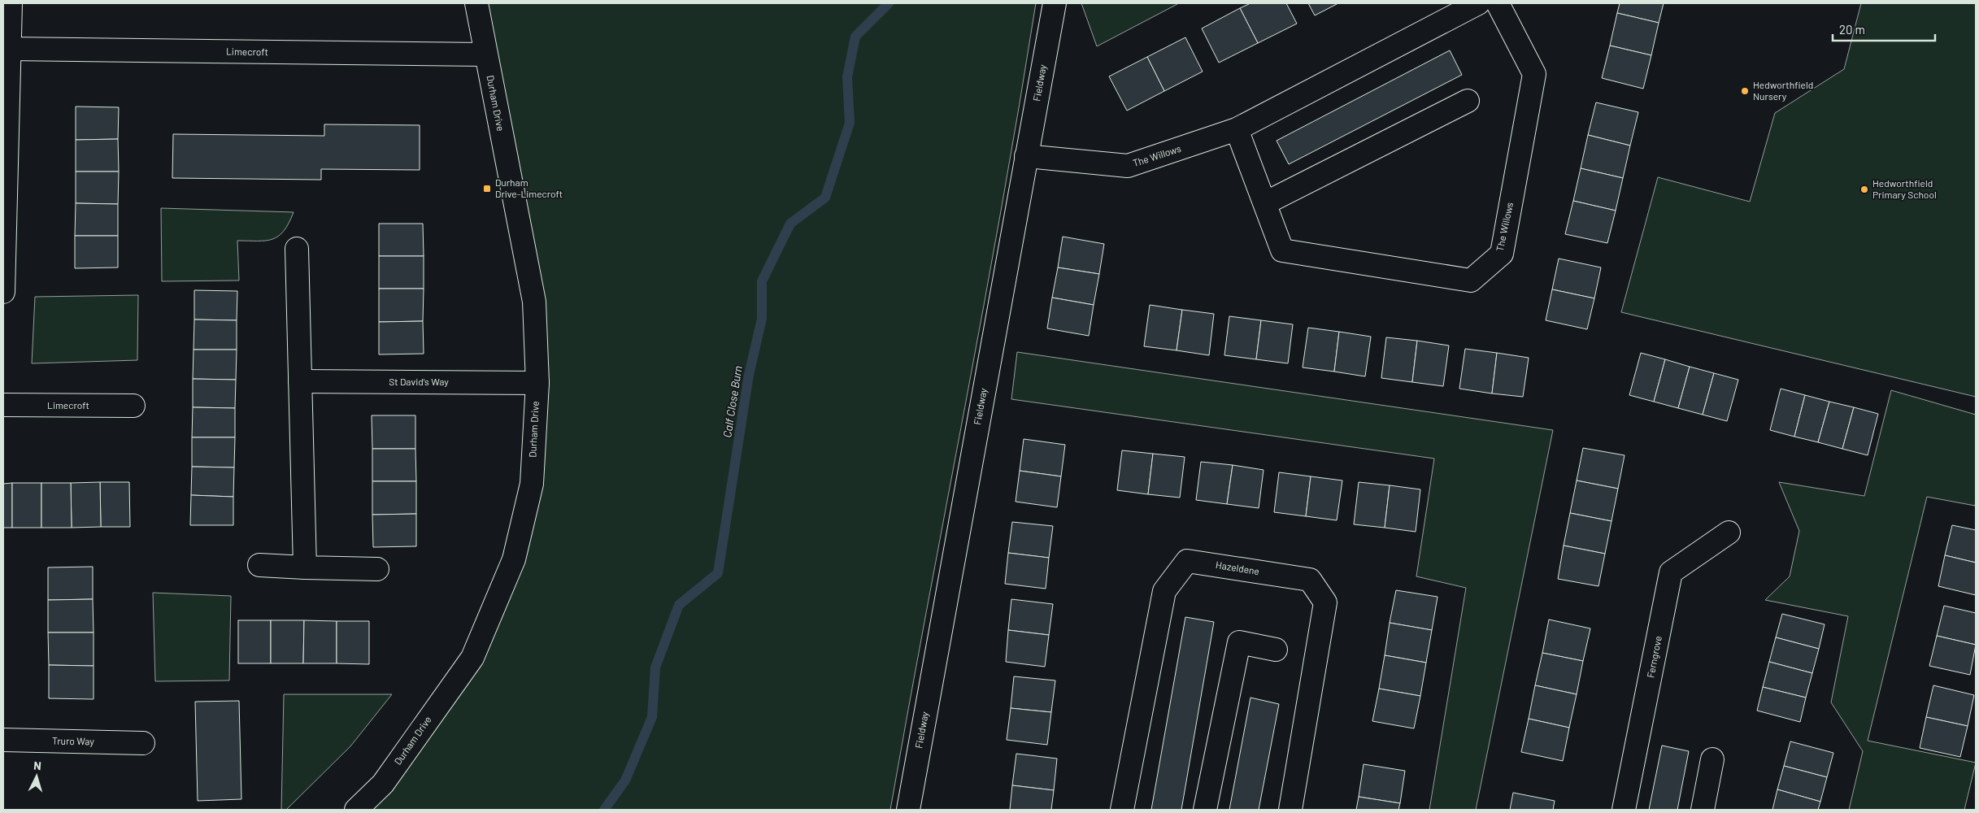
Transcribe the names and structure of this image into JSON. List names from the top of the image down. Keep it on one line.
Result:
{"streets":{"street":["Limecroft","Fieldway","Durham Drive","The Willows","St David's Way","Hazeldene","Ferngrove","Truro Way"]},"crossings":[["Limecroft","Durham Drive"],["Fieldway","The Willows"],["Durham Drive","St David's Way"]],"water":["Calf Close Burn"],"places":{"other":["Hedworthfield Nursery","Hedworthfield Primary School"],"transit":["Durham Drive-Limecroft"]},"scale_bar":"20 m","north":"top"}
